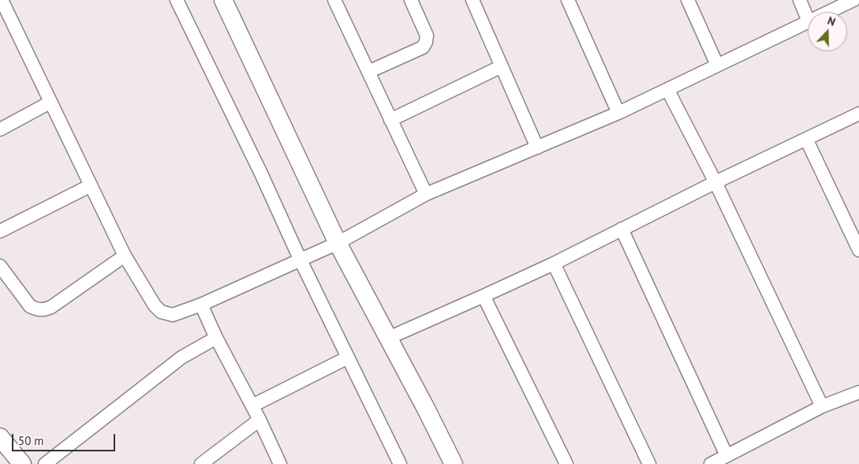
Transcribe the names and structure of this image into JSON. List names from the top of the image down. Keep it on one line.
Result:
{"scale_bar":"50 m","north":"top"}
